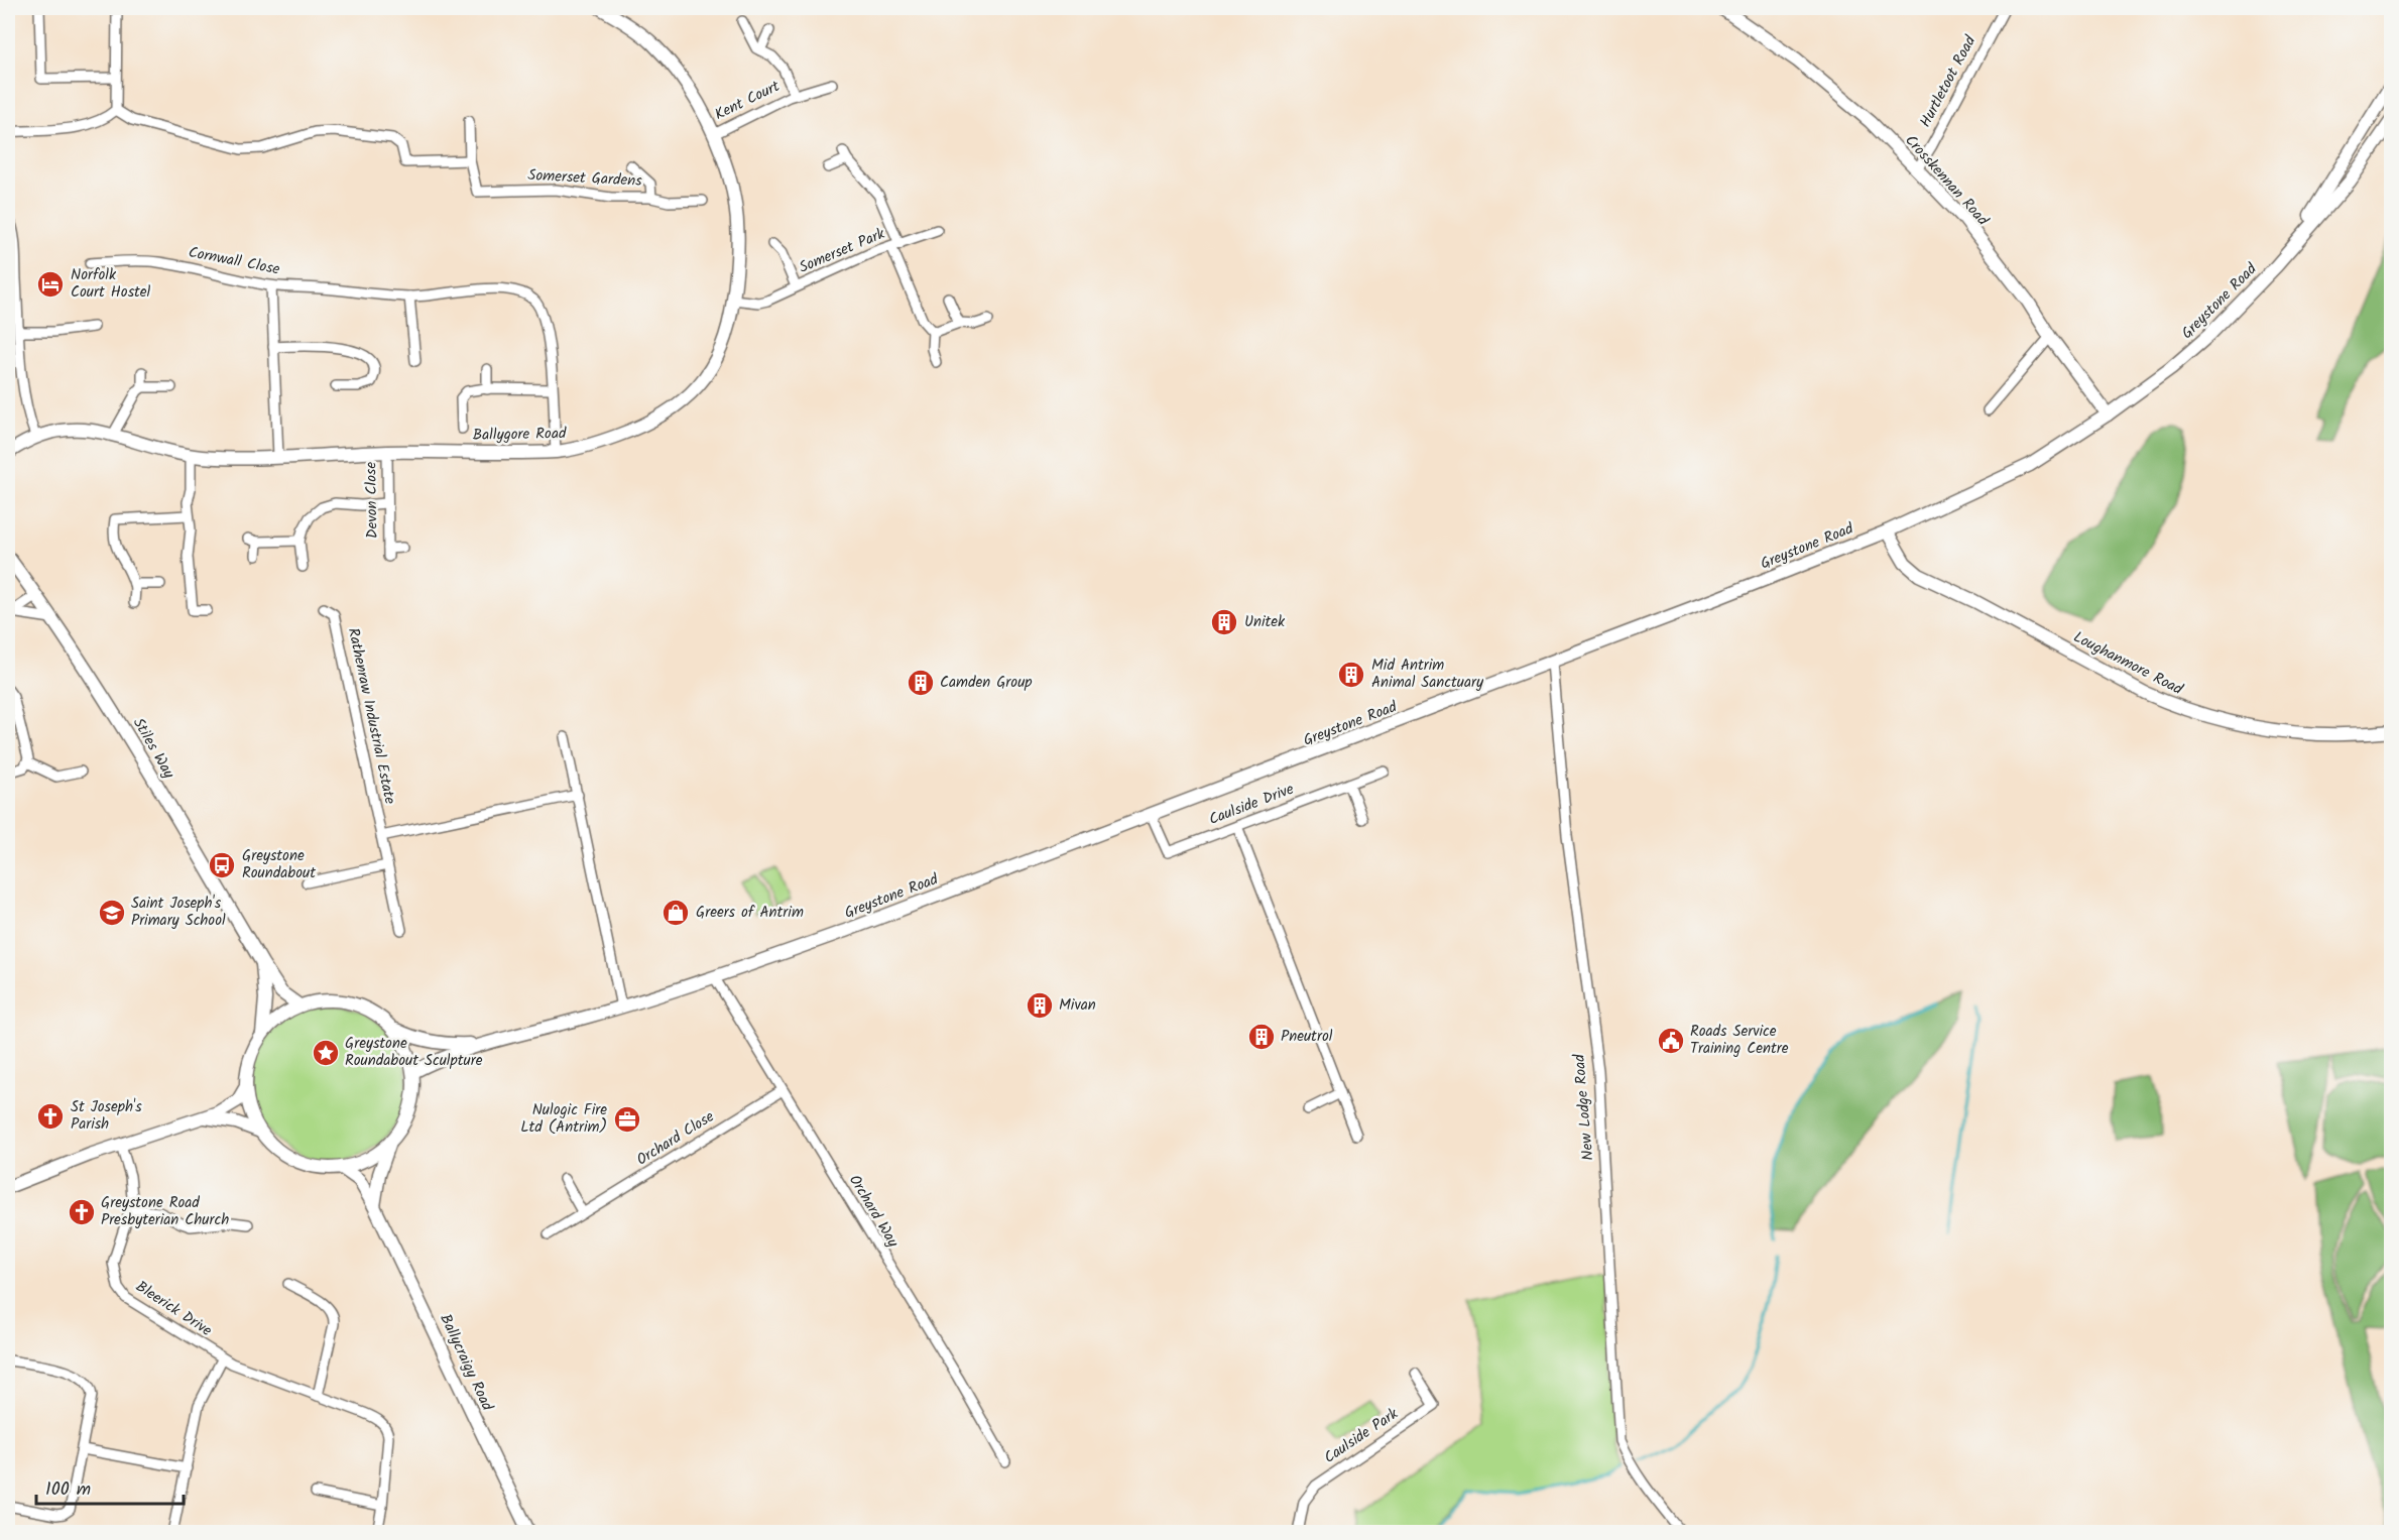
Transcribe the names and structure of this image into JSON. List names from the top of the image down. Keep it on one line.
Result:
{"streets":{"main road":["Crosskennan Road","Greystone Road","Ballygore Road","Loughanmore Road","Stiles Way","Ballycraigy Road"],"street":["Hurtletoot Road","Kent Court","Somerset Gardens","Somerset Park","Cornwall Close","Devon Close","Rathenraw Industrial Estate","Caulside Drive","New Lodge Road","Orchard Close","Orchard Way","Bleerick Drive","Caulside Park"]},"crossings":[["Hurtletoot Road","Crosskennan Road"],["Kent Court","Ballygore Road"],["Crosskennan Road","Greystone Road"],["Somerset Park","Ballygore Road"],["Cornwall Close","Ballygore Road"],["Greystone Road","Loughanmore Road"],["Greystone Road","Stiles Way"],["Greystone Road","Caulside Drive"],["Greystone Road","New Lodge Road"],["Greystone Road","Orchard Way"],["Greystone Road","Ballycraigy Road"],["Ballygore Road","Devon Close"],["Stiles Way","Ballycraigy Road"],["Orchard Close","Orchard Way"]],"places":{"hotel":["Norfolk Court Hostel"],"building":["Unitek","Mid Antrim Animal Sanctuary","Camden Group","Mivan","Pneutrol"],"bus stop":["Greystone Roundabout"],"school or university":["Saint Joseph's Primary School"],"shop":["Greers of Antrim"],"public building":["Roads Service Training Centre"],"place":["Greystone Roundabout Sculpture"],"church":["St Joseph's Parish","Greystone Road Presbyterian Church"],"office":["Nulogic Fire Ltd (Antrim)"]},"scale_bar":"100 m"}
